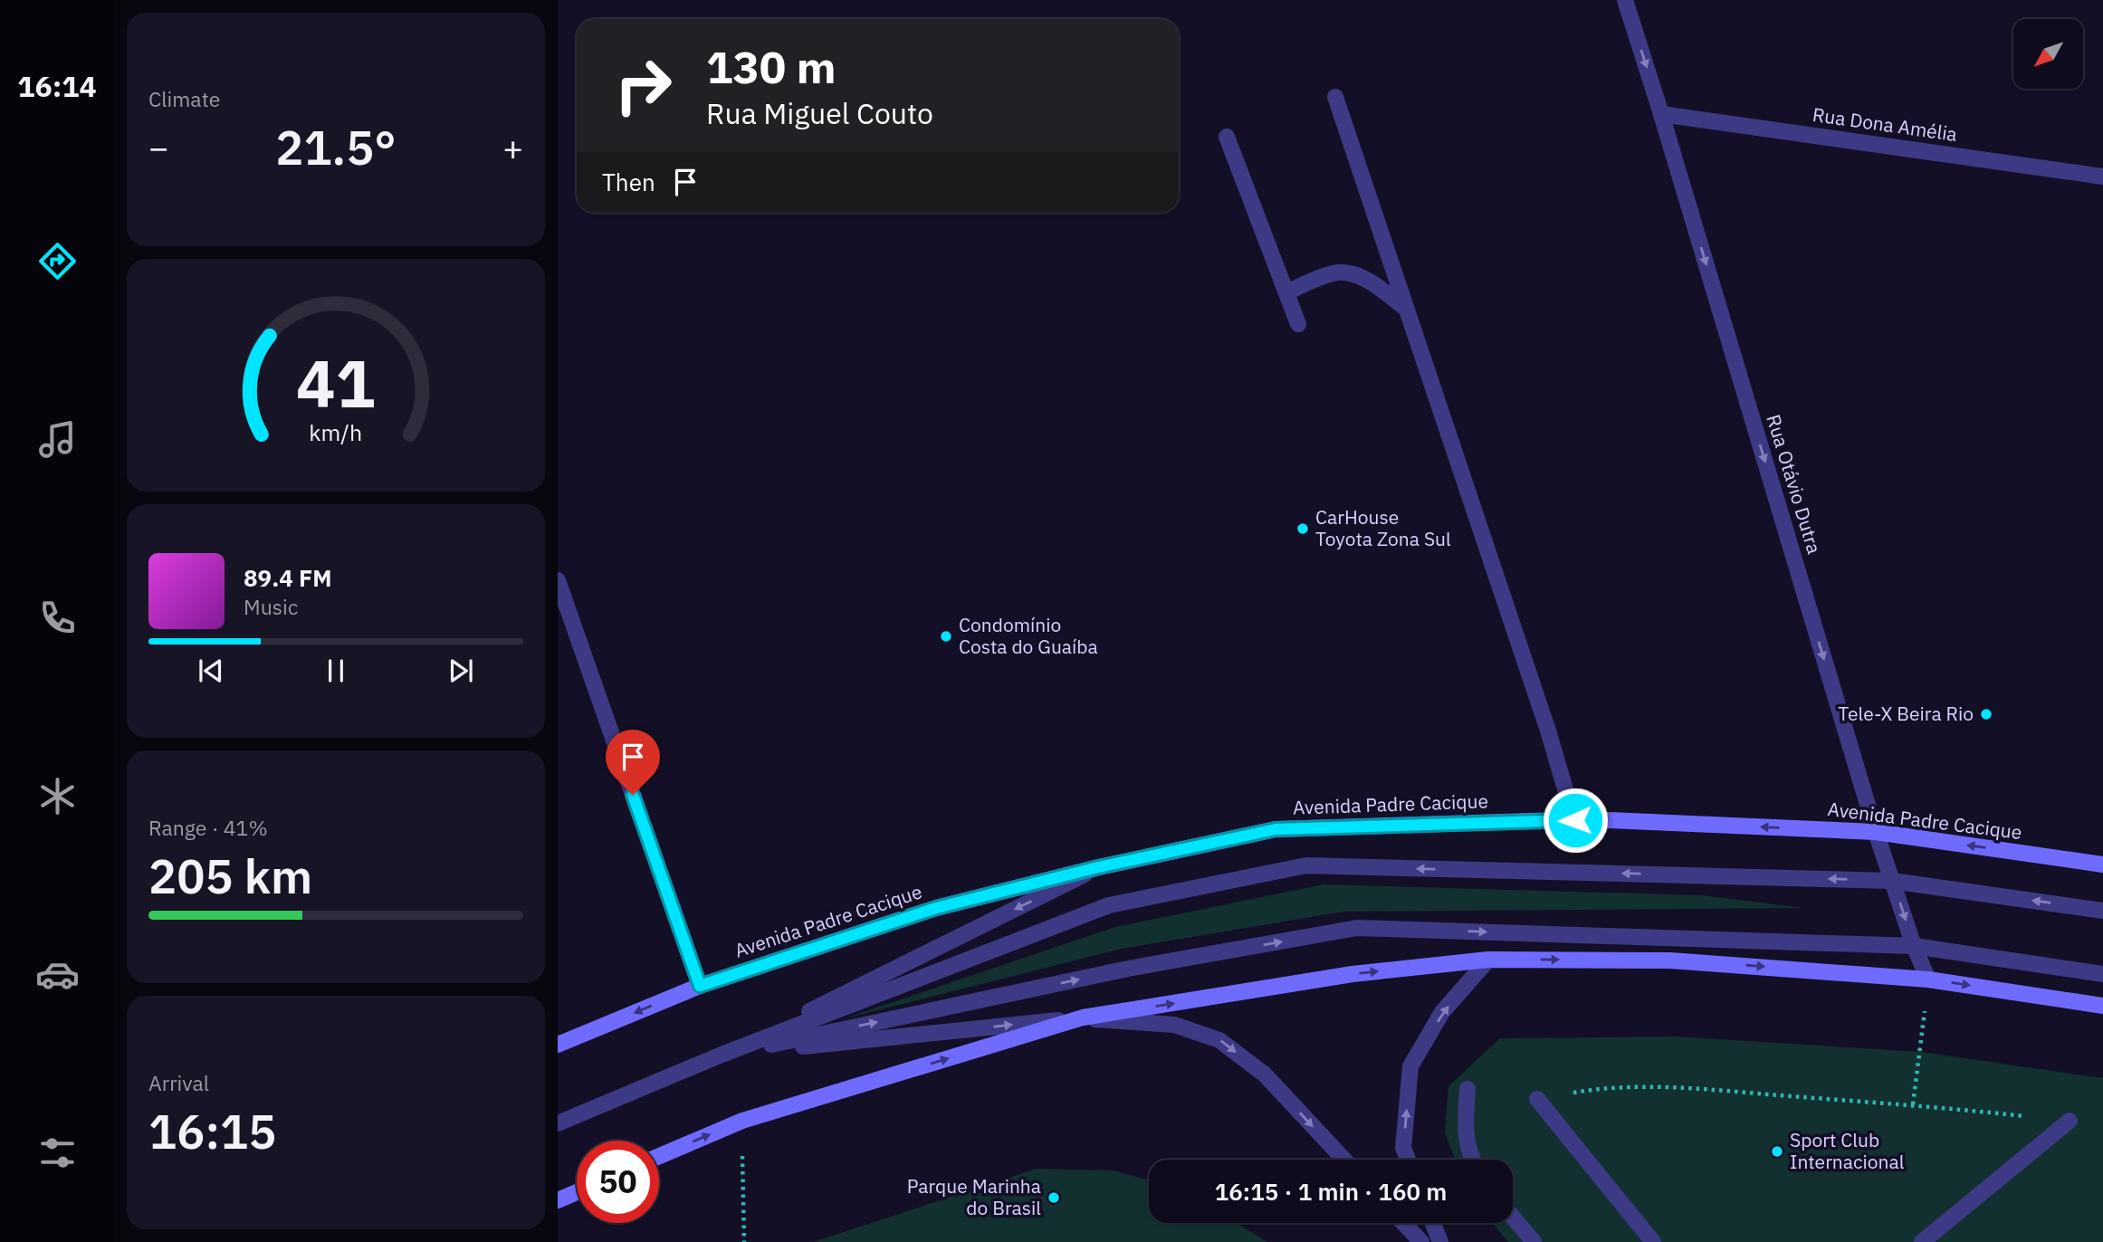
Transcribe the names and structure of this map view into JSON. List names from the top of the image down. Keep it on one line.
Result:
{"streets":{"main road":["Avenida Padre Cacique"],"street":["Rua Dona Amélia","Rua Otávio Dutra"]},"crossings":[["Rua Dona Amélia","Rua Otávio Dutra"],["Rua Otávio Dutra","Avenida Padre Cacique"]],"one_way":["Rua Otávio Dutra"],"places":["CarHouse Toyota Zona Sul","Condomínio Costa do Guaíba","Tele-X Beira Rio","Sport Club Internacional","Parque Marinha do Brasil"],"north":"bottom left","page":{"tabs":"16:14","tile":["Climate",["Range · 41%","205 km"],["Arrival","16:15"]],"turn":["130 m","Rua Miguel Couto"],"heat":["−","21.5°","+"],"then":"Then","song":["89.4 FM","Music"],"limit":"50","trip":"16:15 · 1 min · 160 m","gauge":["41","km/h"]}}
